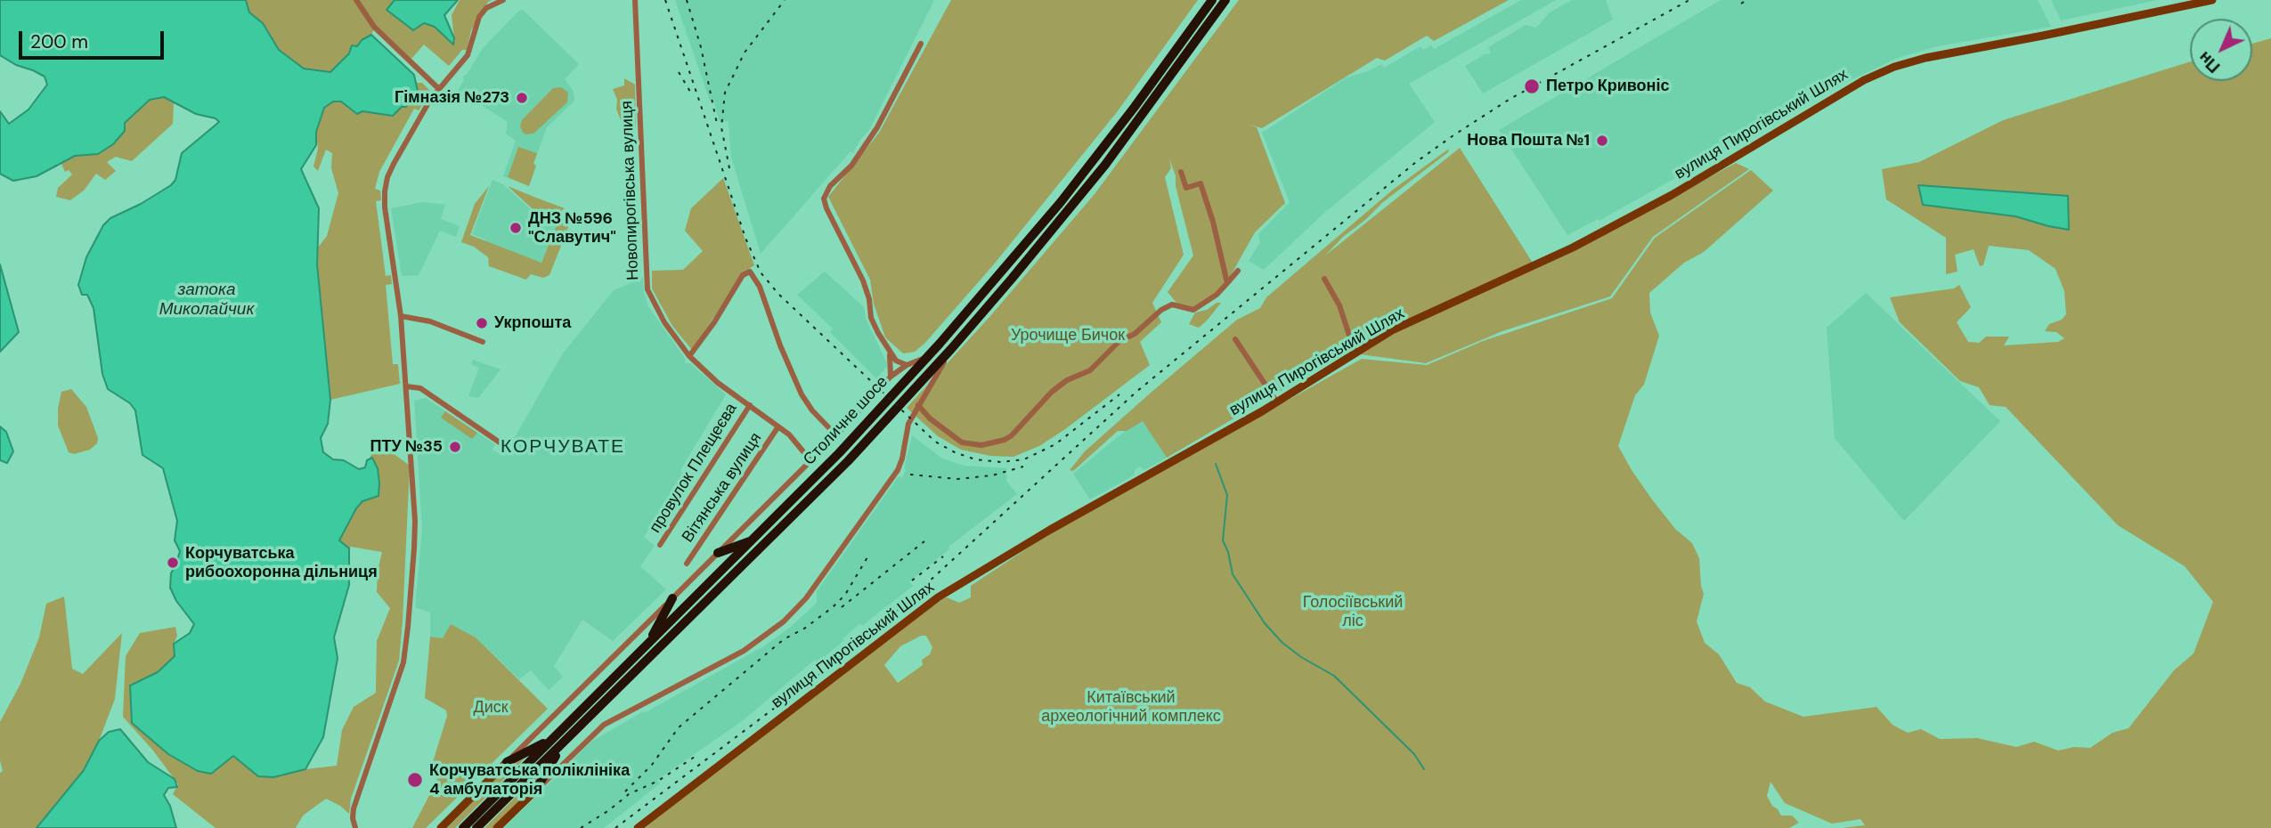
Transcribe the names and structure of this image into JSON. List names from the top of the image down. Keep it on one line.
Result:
{"streets":{"highway":["Столичне шосе"],"street":["вулиця Пирогівський Шлях","Новопирогівська вулиця","провулок Плещеєва","Вітянська вулиця"]},"crossings":[["Новопирогівська вулиця","провулок Плещеєва"],["Новопирогівська вулиця","Вітянська вулиця"]],"districts":["КОРЧУВАТЕ"],"water":["затока Миколайчик"],"parks":["Урочище Бичок","Голосіївський ліс","Китаївський археологічний комплекс","Диск"],"places":["Петро Кривоніс","Гімназія №273","Нова Пошта №1","ДНЗ №596 \"Славутич\"","Укрпошта","ПТУ №35","Корчуватська рибоохоронна дільниця","Корчуватська поліклініка 4 амбулаторія"],"scale_bar":"200 m","north":"bottom left"}
